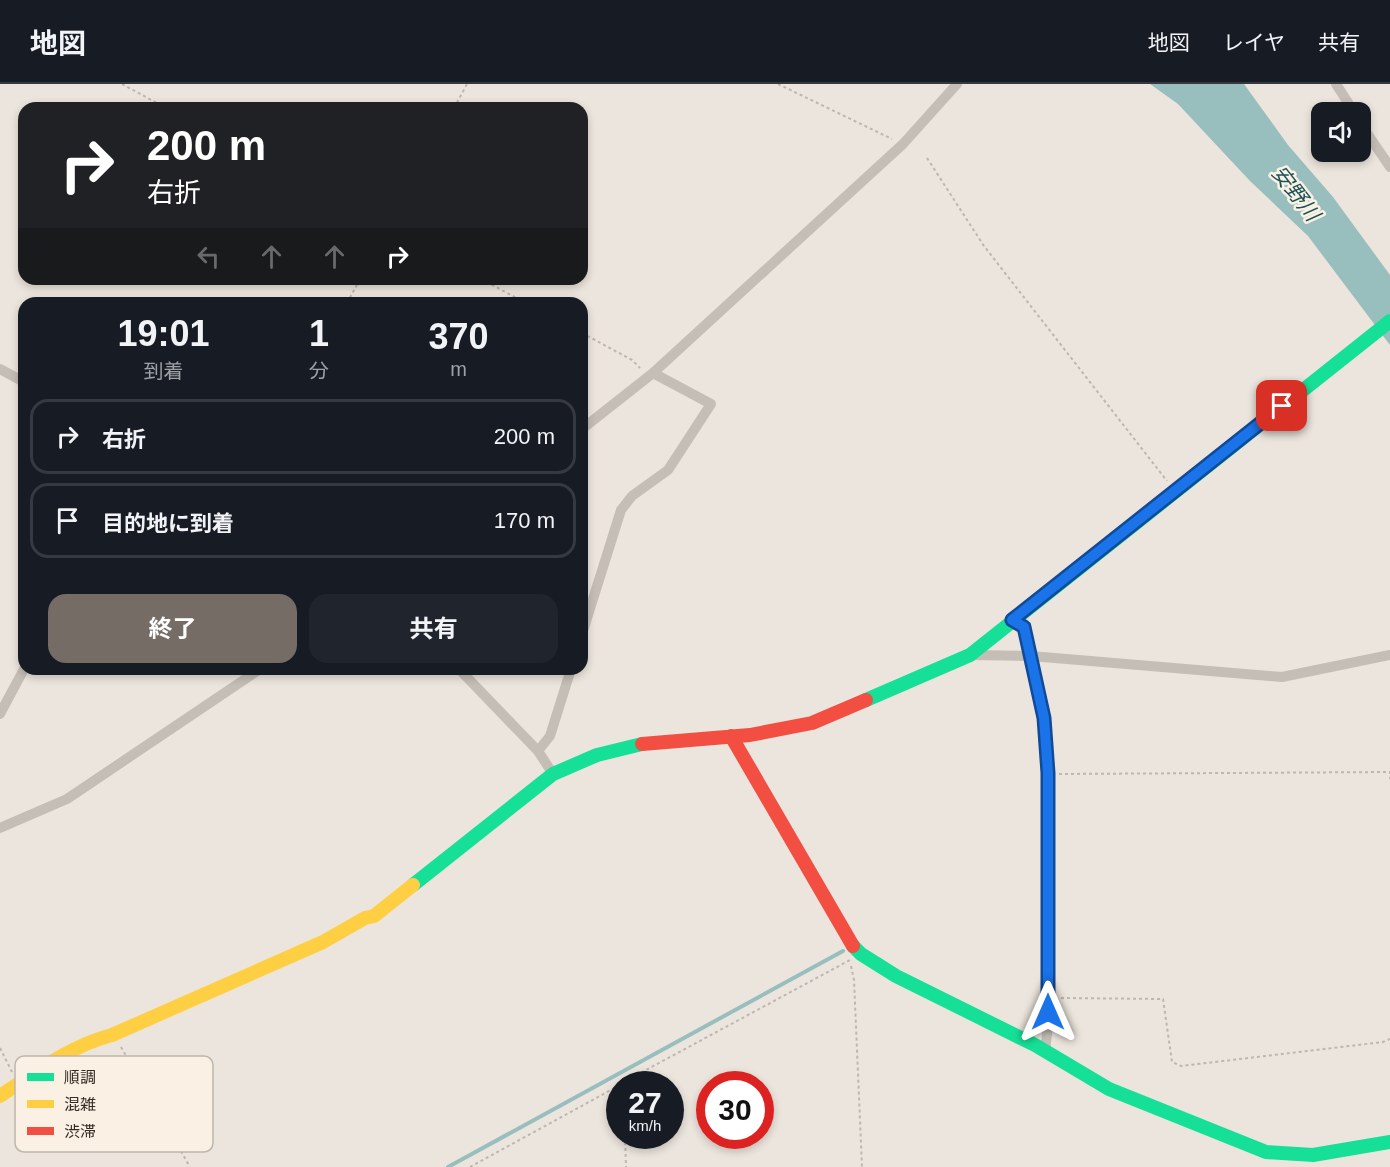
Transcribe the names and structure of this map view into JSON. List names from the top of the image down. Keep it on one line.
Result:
{"water":["安野川"],"legend":["順調","混雑","渋滞"],"page":{"header":"地図","nav":["地図","レイヤ","共有"],"turn":["200 m","右折"],"eta":["19:01","到着","1","分","370","m"],"list":[{"name":"右折","value":"200 m"},{"name":"目的地に到着","value":"170 m"}],"buttons":["終了","共有"],"speed":"27 km/h","limit":"30"}}
